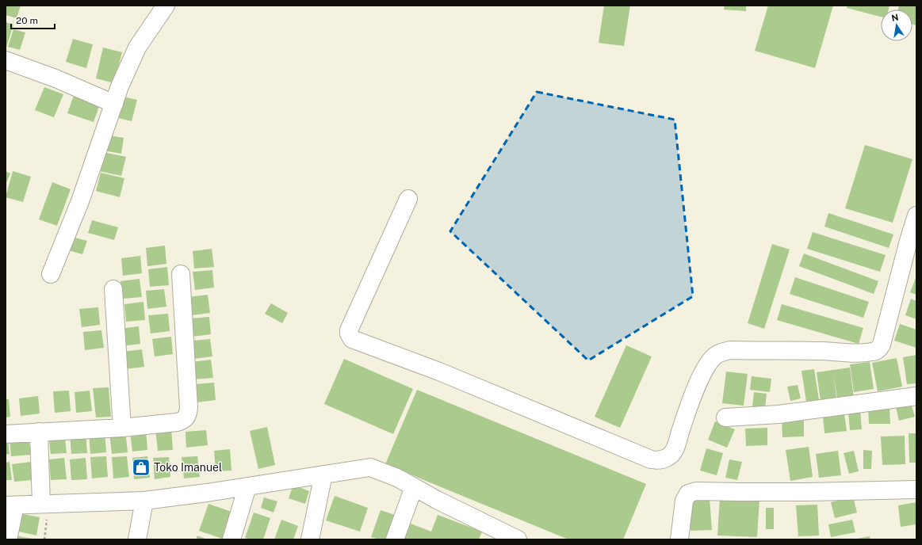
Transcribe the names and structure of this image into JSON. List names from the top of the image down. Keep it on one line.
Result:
{"places":{"shop":["Toko Imanuel"]},"scale_bar":"20 m","north":"top"}
